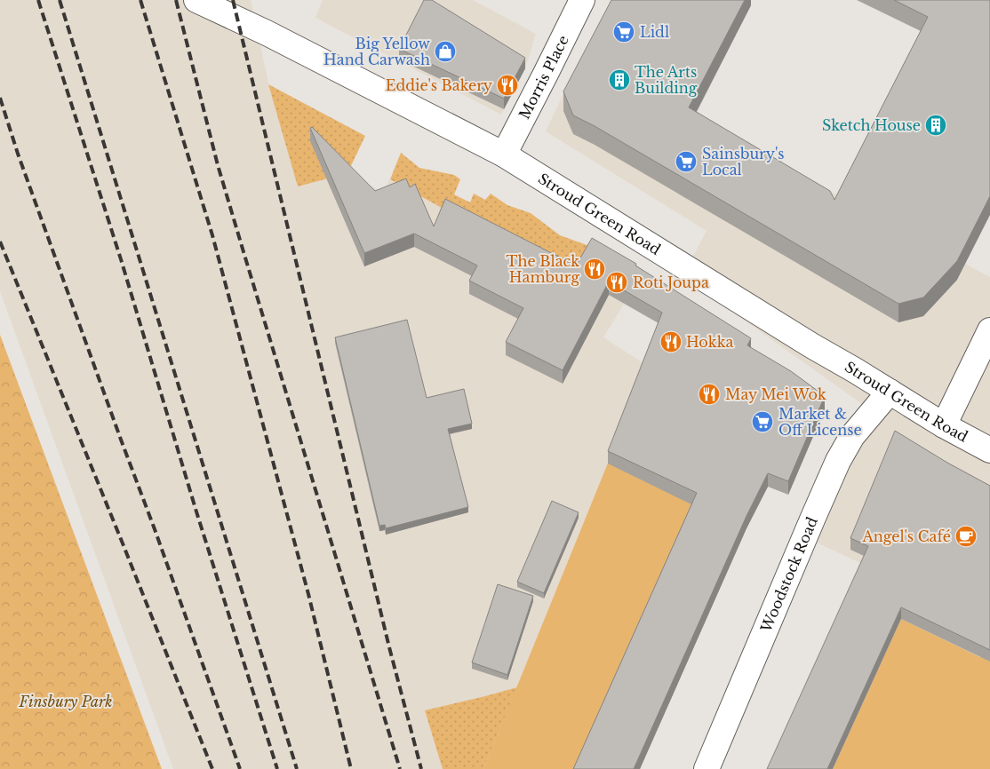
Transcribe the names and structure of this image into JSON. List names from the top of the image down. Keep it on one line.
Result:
{"streets":{"main road":["Morris Place","Stroud Green Road","Woodstock Road"]},"crossings":[["Morris Place","Stroud Green Road"],["Stroud Green Road","Woodstock Road"]],"parks":["Finsbury Park"],"places":{"supermarket":["Lidl","Sainsbury's Local","Market & Off License"],"shop":["Big Yellow Hand Carwash"],"building":["The Arts Building","Sketch House"],"restaurant":["Eddie's Bakery","The Black Hamburg","Roti Joupa","Hokka","May Mei Wok"],"cafe":["Angel's Café"]}}
